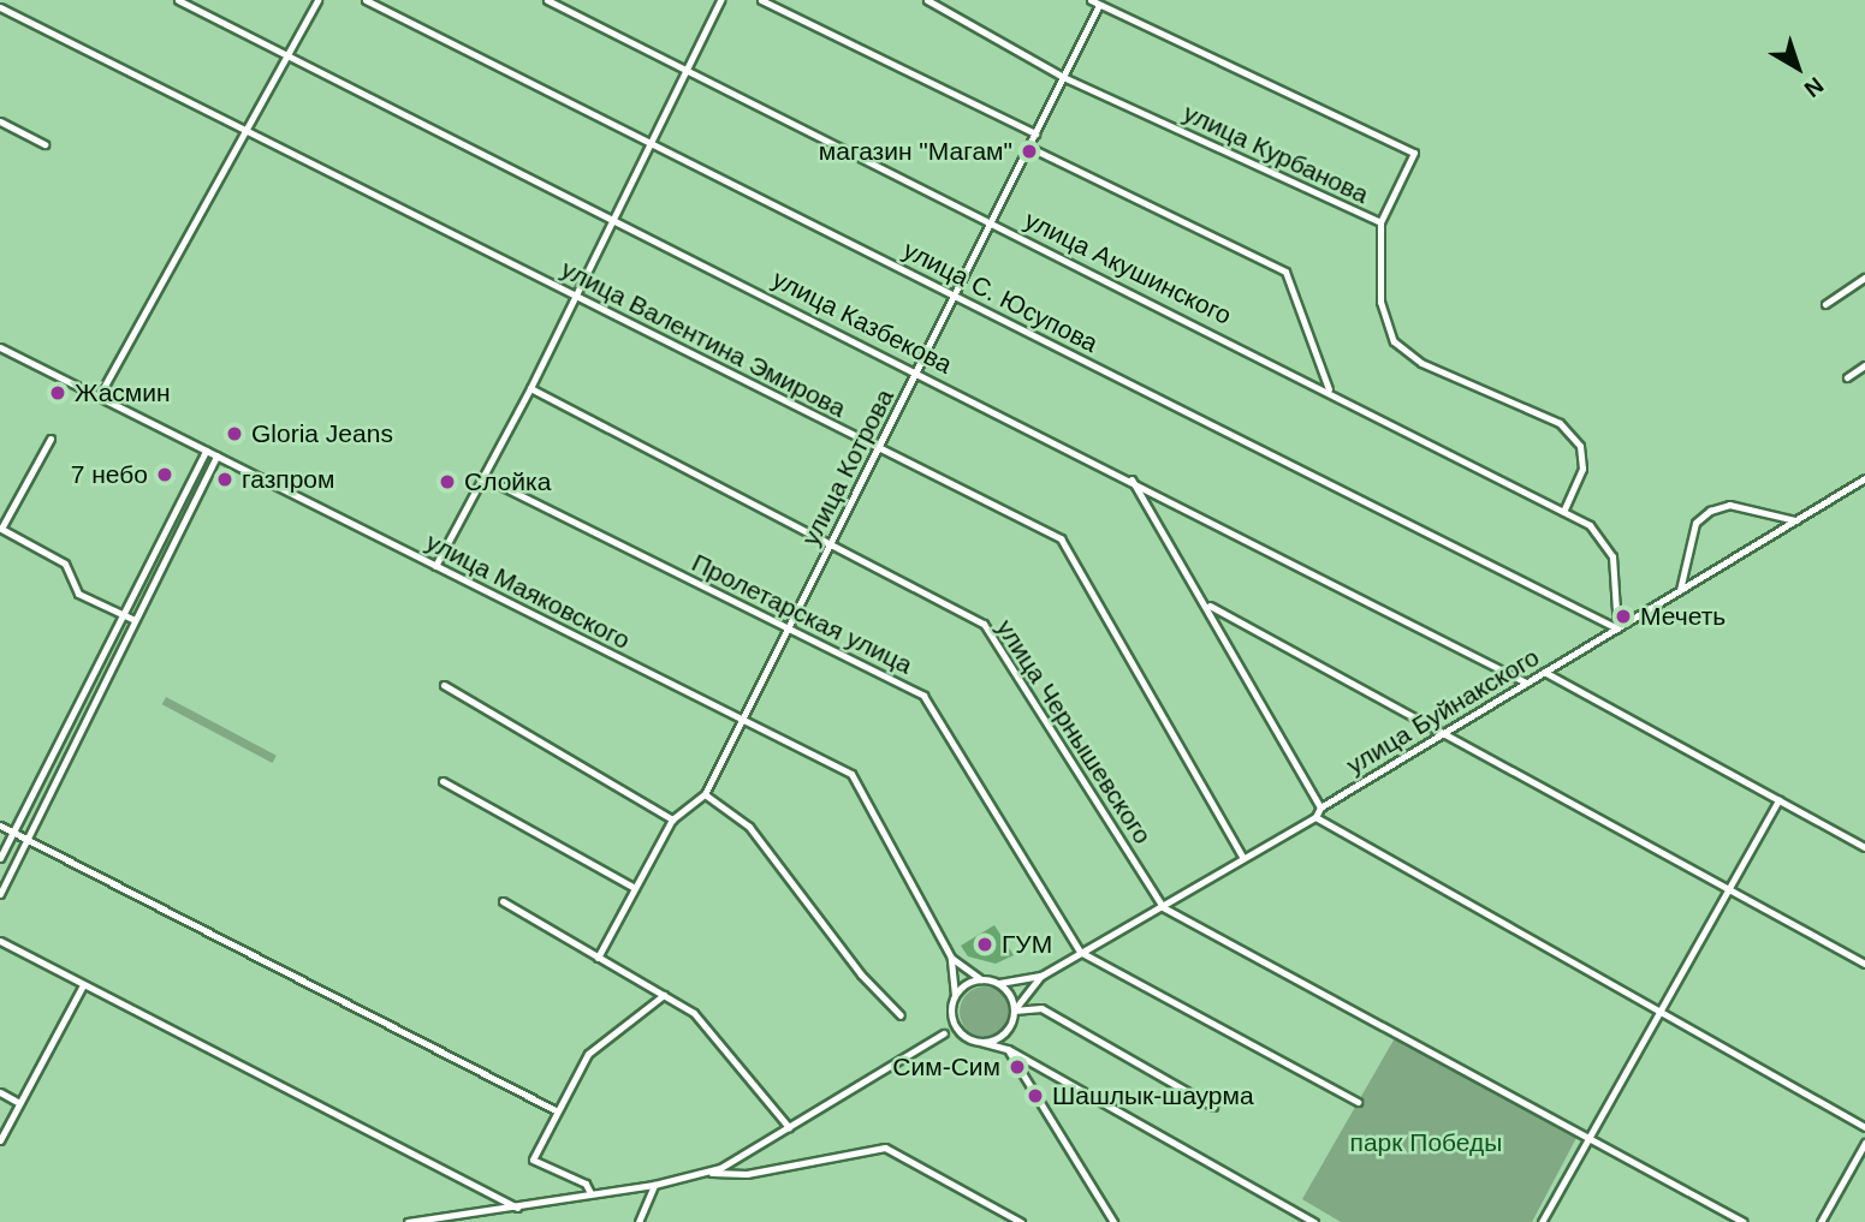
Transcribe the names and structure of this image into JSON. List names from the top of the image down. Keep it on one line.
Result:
{"streets":{"street":["улица Курбанова","улица Акушинского","улица С. Юсупова","улица Казбекова","улица Валентина Эмирова","улица Котрова","улица Маяковского","Пролетарская улица","улица Буйнакского","улица Чернышевского"]},"crossings":[["улица Курбанова","улица Акушинского"],["улица Курбанова","улица Котрова"],["улица Акушинского","улица С. Юсупова"],["улица Акушинского","улица Котрова"],["улица Акушинского","улица Буйнакского"],["улица С. Юсупова","улица Котрова"],["улица С. Юсупова","улица Буйнакского"],["улица Казбекова","улица Котрова"],["улица Казбекова","улица Буйнакского"],["улица Валентина Эмирова","улица Котрова"],["улица Котрова","улица Маяковского"],["улица Котрова","Пролетарская улица"],["улица Котрова","улица Чернышевского"]],"parks":["парк Победы"],"places":["магазин \"Магам\"","Жасмин","Gloria Jeans","7 небо","газпром","Слойка","Мечеть","ГУМ","Сим-Сим","Шашлык-шаурма"],"north":"bottom right"}
